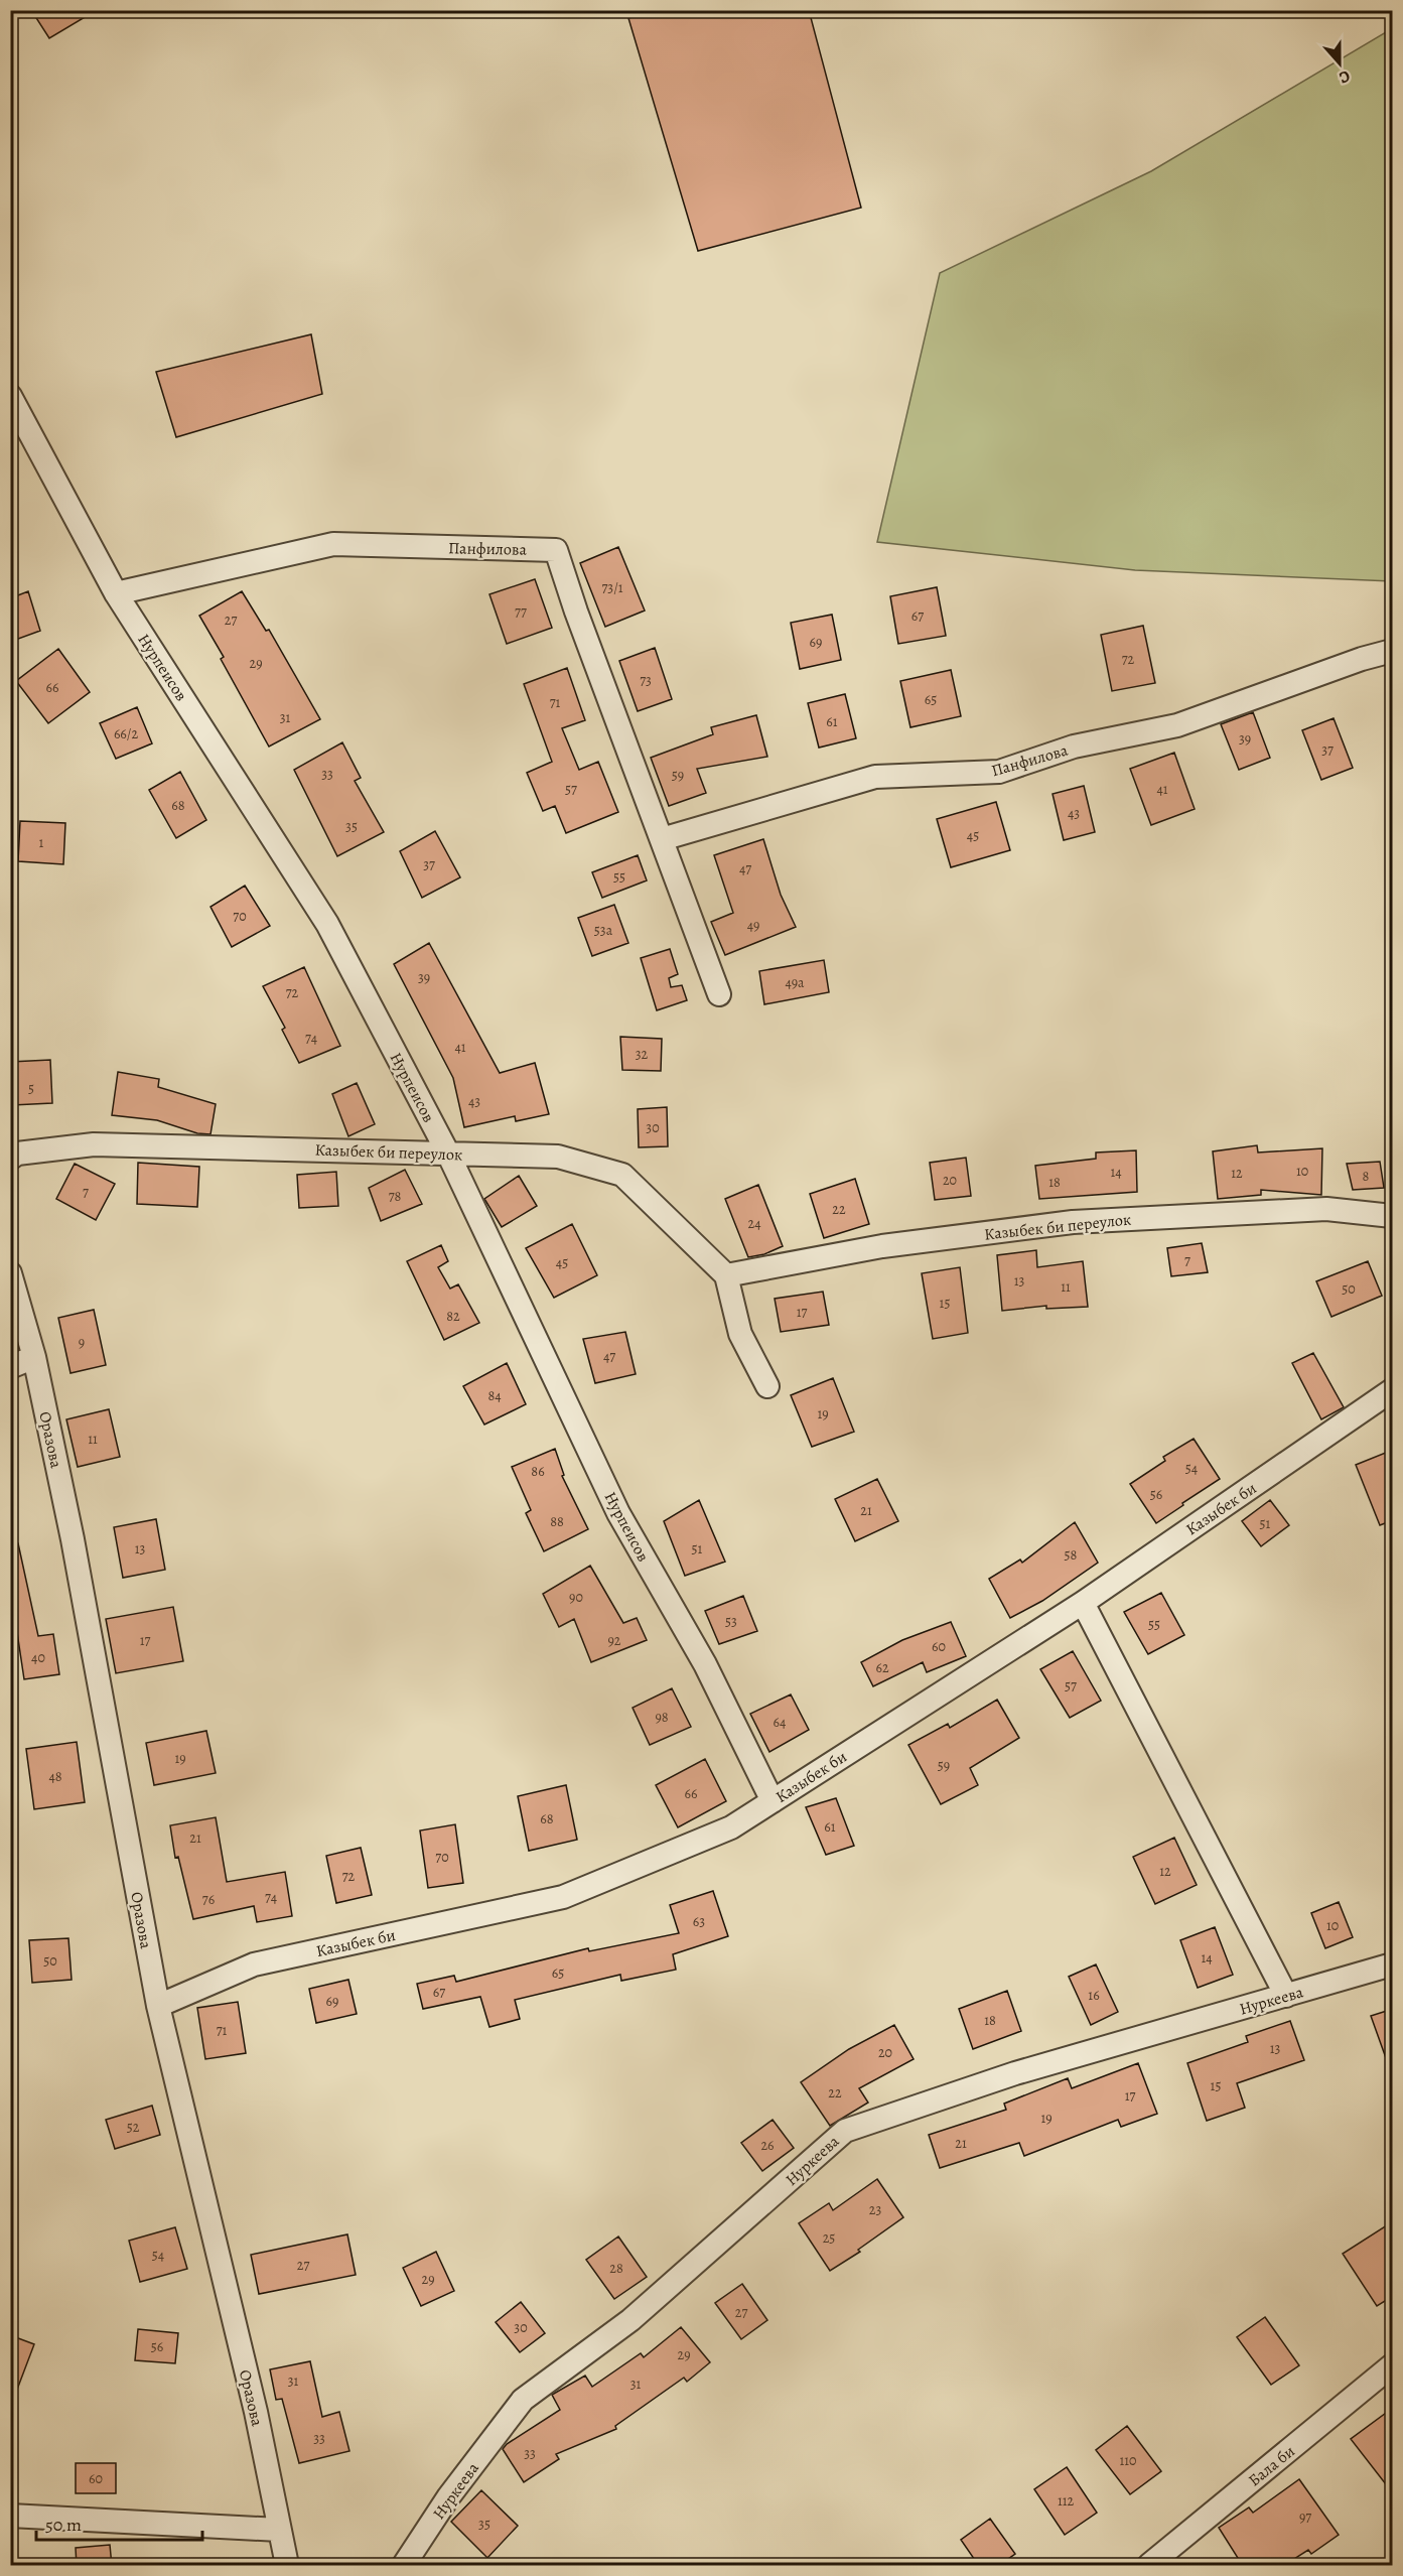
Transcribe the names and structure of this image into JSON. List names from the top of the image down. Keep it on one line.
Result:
{"streets":{"street":["Панфилова","Нурпеисов","Казыбек би переулок","Оразова","Казыбек би","Нуркеева","Бала би"]},"crossings":[["Панфилова","Нурпеисов"],["Нурпеисов","Казыбек би переулок"],["Нурпеисов","Казыбек би"],["Оразова","Казыбек би"]],"house_numbers":["73/1","77","67","27","69","72","29","73","66","65","71","31","61","66/2","39","37","33","59","57","41","68","43","35","45","1","37","47","55","70","49","53а","39","49а","72","74","41","32","5","43","30","10","14","12","8","20","18","7","78","22","24","7","45","13","11","50","15","17","82","9","47","84","19","11","54","86","56","21","88","51","13","51","58","90","53","55","17","92","60","40","62","57","98","64","19","59","48","66","68","61","21","70","12","72","74","76","63","10","14","50","65","67","16","69","18","71","13","20","15","22","17","19","52","21","26","23","25","54","27","28","29","27","30","56","29","31","31","33","33","110","60","112","97","35"],"scale_bar":"50 m","north":"bottom"}
